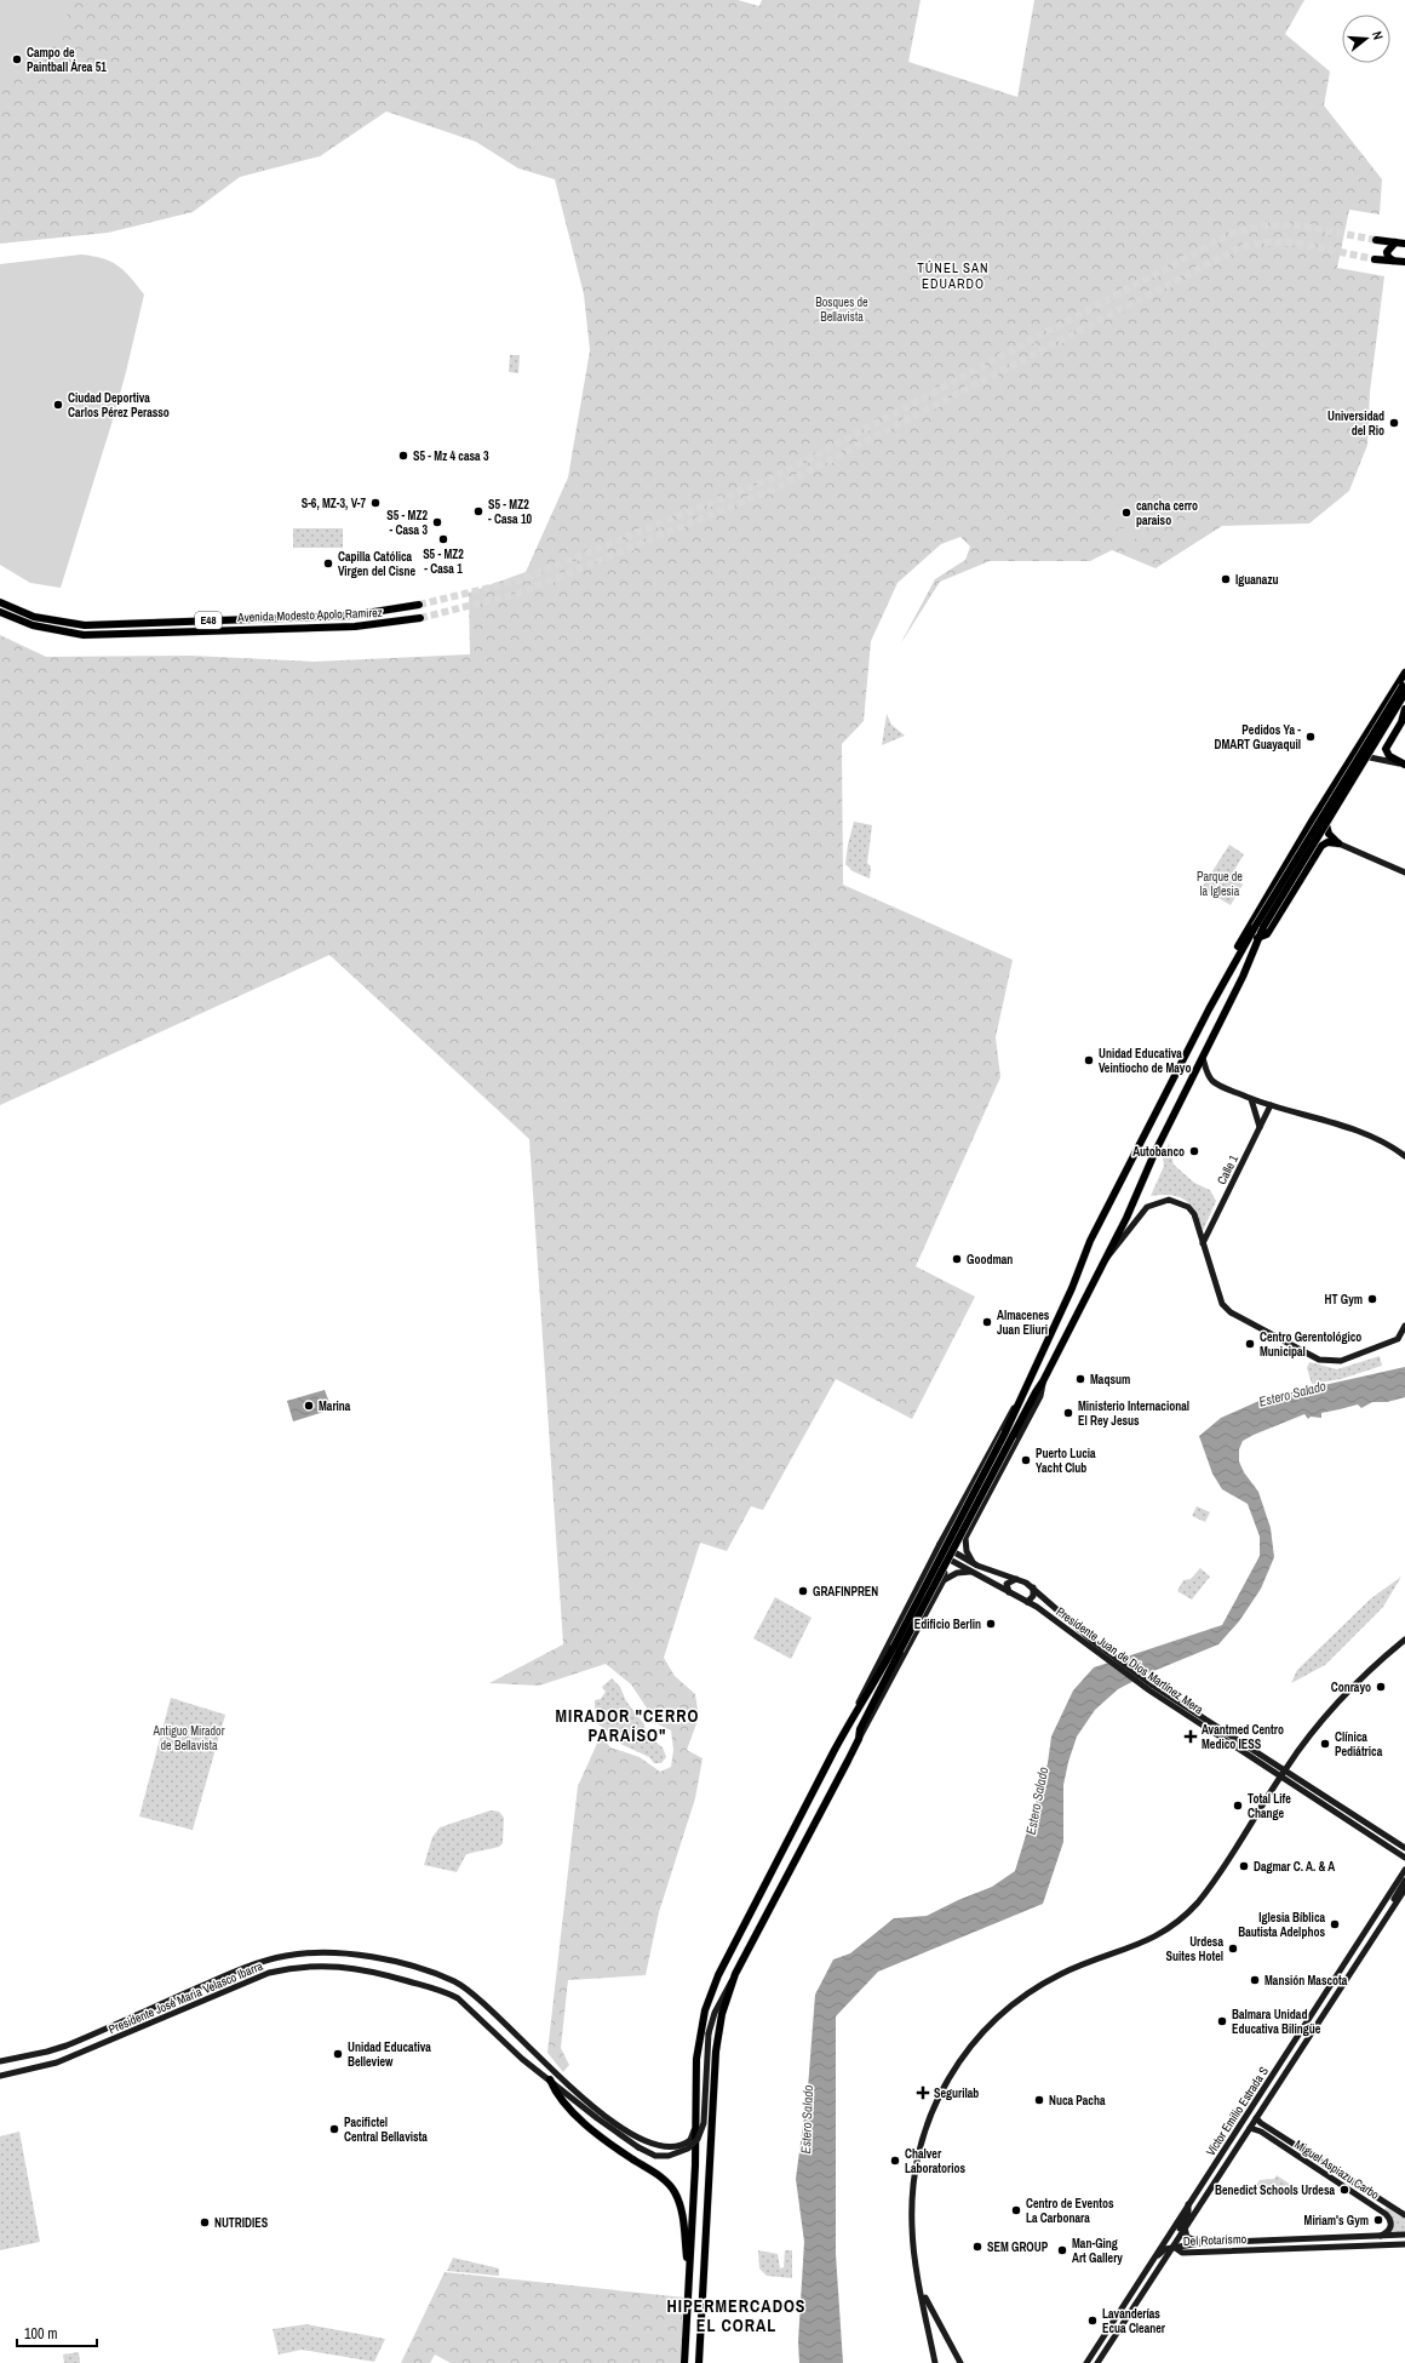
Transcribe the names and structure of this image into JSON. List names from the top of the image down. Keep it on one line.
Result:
{"streets":{"main road":["Avenida Modesto Apolo Ramirez","E48","Calle 1","Presidente Juan de Dios Martínez Mera","Presidente José Maria Velasco Ibarra","Víctor Emilio Estrada S","Miguel Aspiazu Carbo","Del Rotarismo"]},"crossings":[["Víctor Emilio Estrada S","Miguel Aspiazu Carbo"],["Víctor Emilio Estrada S","Del Rotarismo"],["Miguel Aspiazu Carbo","Del Rotarismo"]],"districts":["TÚNEL SAN EDUARDO","MIRADOR \"CERRO PARAÍSO\"","HIPERMERCADOS EL CORAL"],"water":["Estero Salado"],"parks":["Bosques de Bellavista","Parque de la Iglesia","Antiguo Mirador de Bellavista"],"places":{"other":["Campo de Paintball Área 51","Ciudad Deportiva Carlos Pérez Perasso","Universidad del Rio","S5 - Mz 4 casa 3","S-6, MZ-3, V-7","S5 - MZ2 - Casa 10","cancha cerro paraiso","S5 - MZ2 - Casa 3","S5 - MZ2 - Casa 1","Capilla Católica Virgen del Cisne","Iguanazu","Pedidos Ya - DMART Guayaquil","Unidad Educativa Veintiocho de Mayo","Autobanco","Goodman","HT Gym","Almacenes Juan Eliuri","Centro Gerentológico Municipal","Maqsum","Marina","Ministerio Internacional El Rey Jesus","Puerto Lucia Yacht Club","GRAFINPREN","Edificio Berlin","Conrayo","Clínica Pediátrica","Total Life Change","Dagmar C. A. & A","Iglesia Bíblica Bautista Adelphos","Urdesa Suites Hotel","Mansión Mascota","Balmara Unidad Educativa Bilingüe","Unidad Educativa Belleview","Nuca Pacha","Pacifictel Central Bellavista","Chalver Laboratorios","Benedict Schools Urdesa","Centro de Eventos La Carbonara","Miriam's Gym","NUTRIDIES","SEM GROUP","Man-Ging Art Gallery","Lavanderías Ecua Cleaner"],"health":["Avantmed Centro Medico IESS","Segurilab"]},"scale_bar":"100 m","north":"right"}
